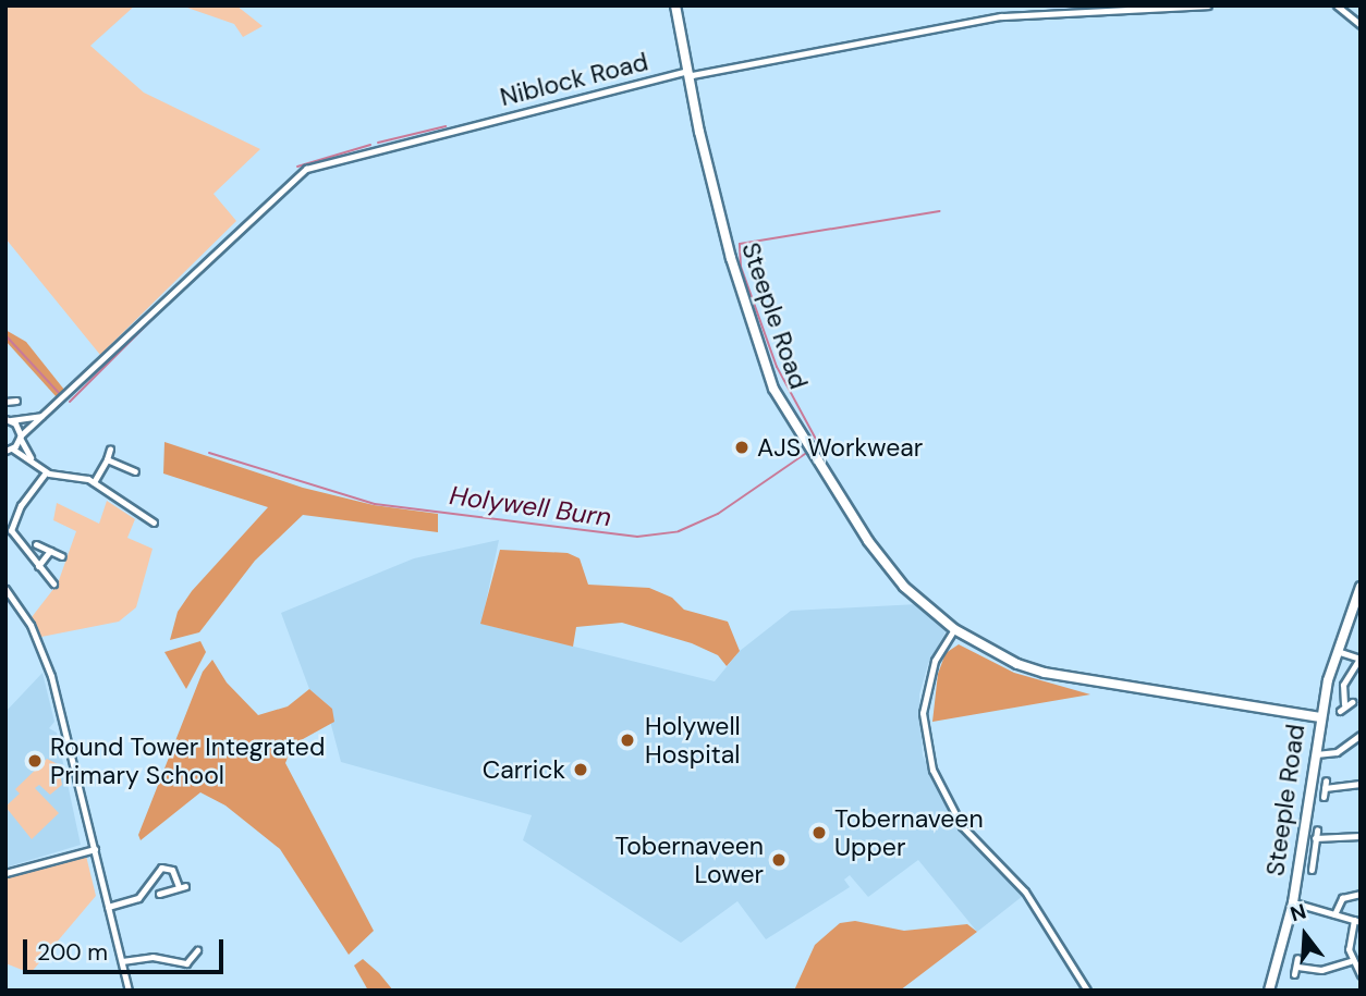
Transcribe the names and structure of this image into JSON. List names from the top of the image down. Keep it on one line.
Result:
{"streets":{"street":["Niblock Road","Steeple Road"]},"crossings":[["Niblock Road","Steeple Road"]],"water":["Holywell Burn"],"places":["AJS Workwear","Holywell Hospital","Round Tower Integrated Primary School","Carrick","Tobernaveen Upper","Tobernaveen Lower"],"scale_bar":"200 m","north":"top"}
